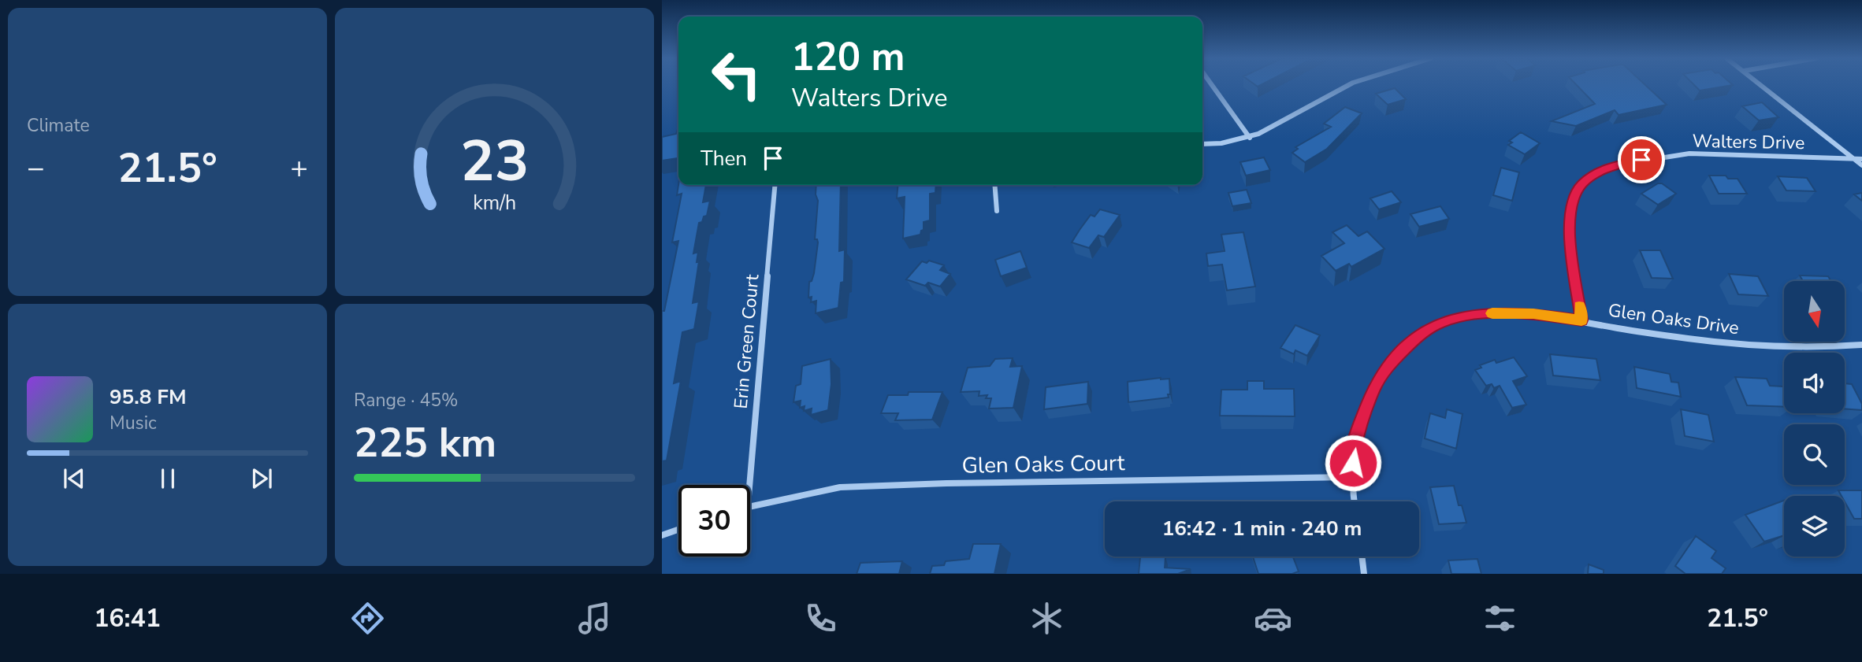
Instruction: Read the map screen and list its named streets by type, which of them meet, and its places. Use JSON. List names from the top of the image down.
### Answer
{
  "streets": {
    "street": [
      "Walters Drive",
      "Glen Oaks Drive",
      "Erin Green Court",
      "Glen Oaks Court"
    ]
  },
  "crossings": [
    ["Walters Drive", "Glen Oaks Drive"],
    ["Glen Oaks Drive", "Glen Oaks Court"]
  ],
  "north": "bottom",
  "page": {
    "tile": [
      "Climate",
      ["Range · 45%", "225 km"]
    ],
    "turn": ["120 m", "Walters Drive"],
    "then": "Then",
    "heat": ["−", "21.5°", "+"],
    "song": ["95.8 FM", "Music"],
    "limit": "30",
    "trip": "16:42 · 1 min · 240 m",
    "tabs": ["16:41", "21.5°"],
    "gauge": ["23", "km/h"]
  }
}
